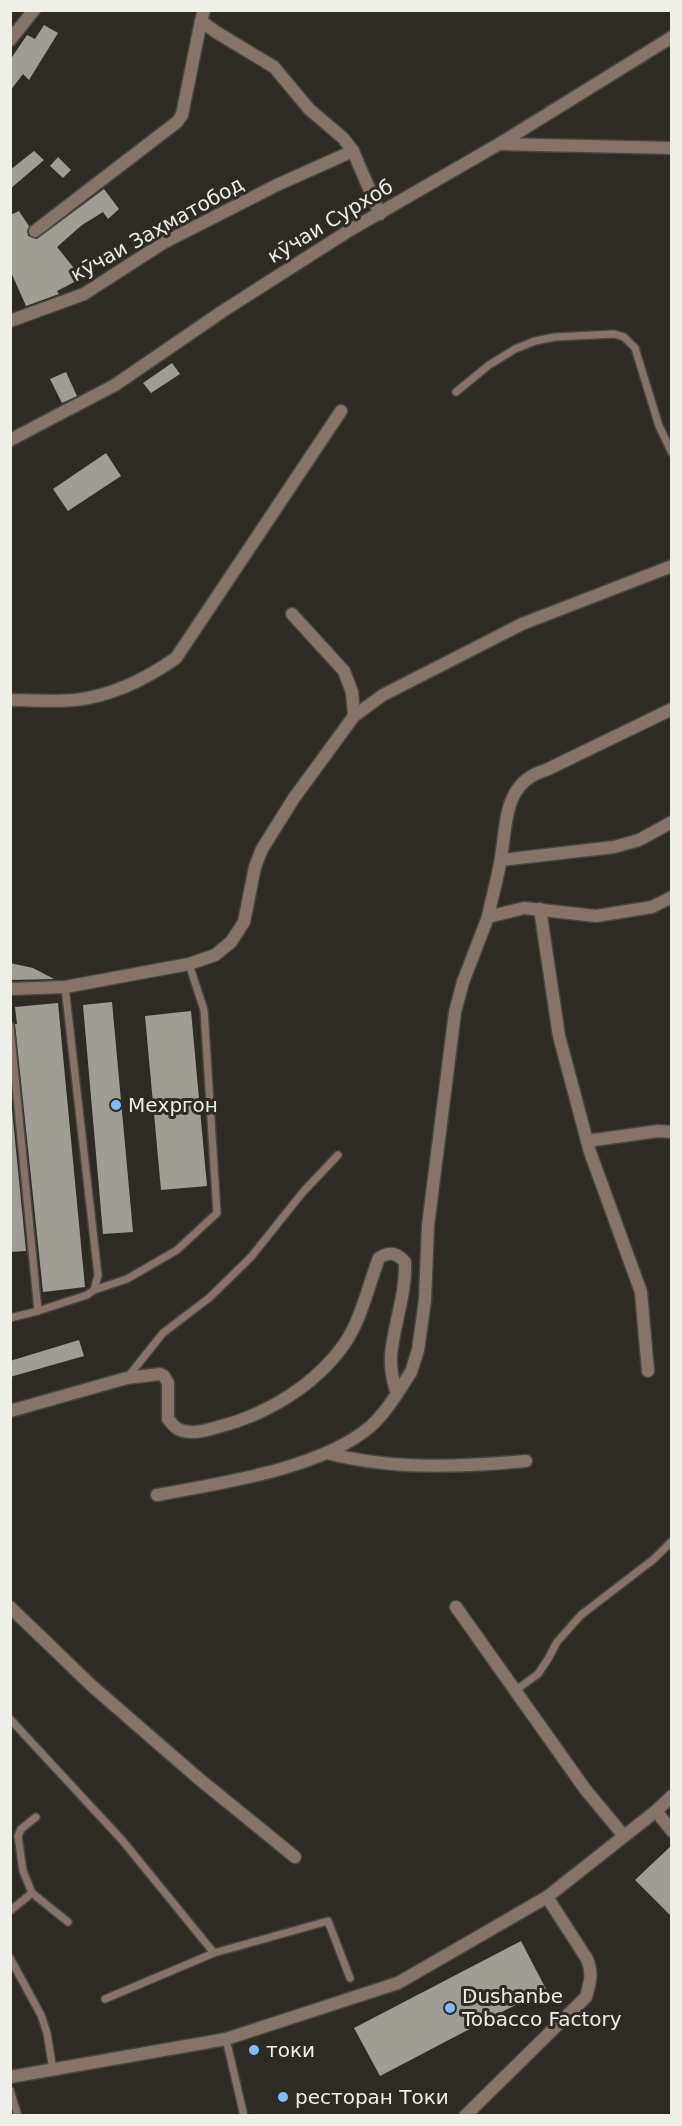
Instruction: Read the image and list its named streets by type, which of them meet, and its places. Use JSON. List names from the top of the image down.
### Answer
{
  "streets": {
    "street": ["кӯчаи Сурхоб", "кӯчаи Заҳматобод"]
  },
  "places": [
    "Мехргон",
    "Dushanbe Tobacco Factory",
    "токи",
    "ресторан Токи"
  ]
}
